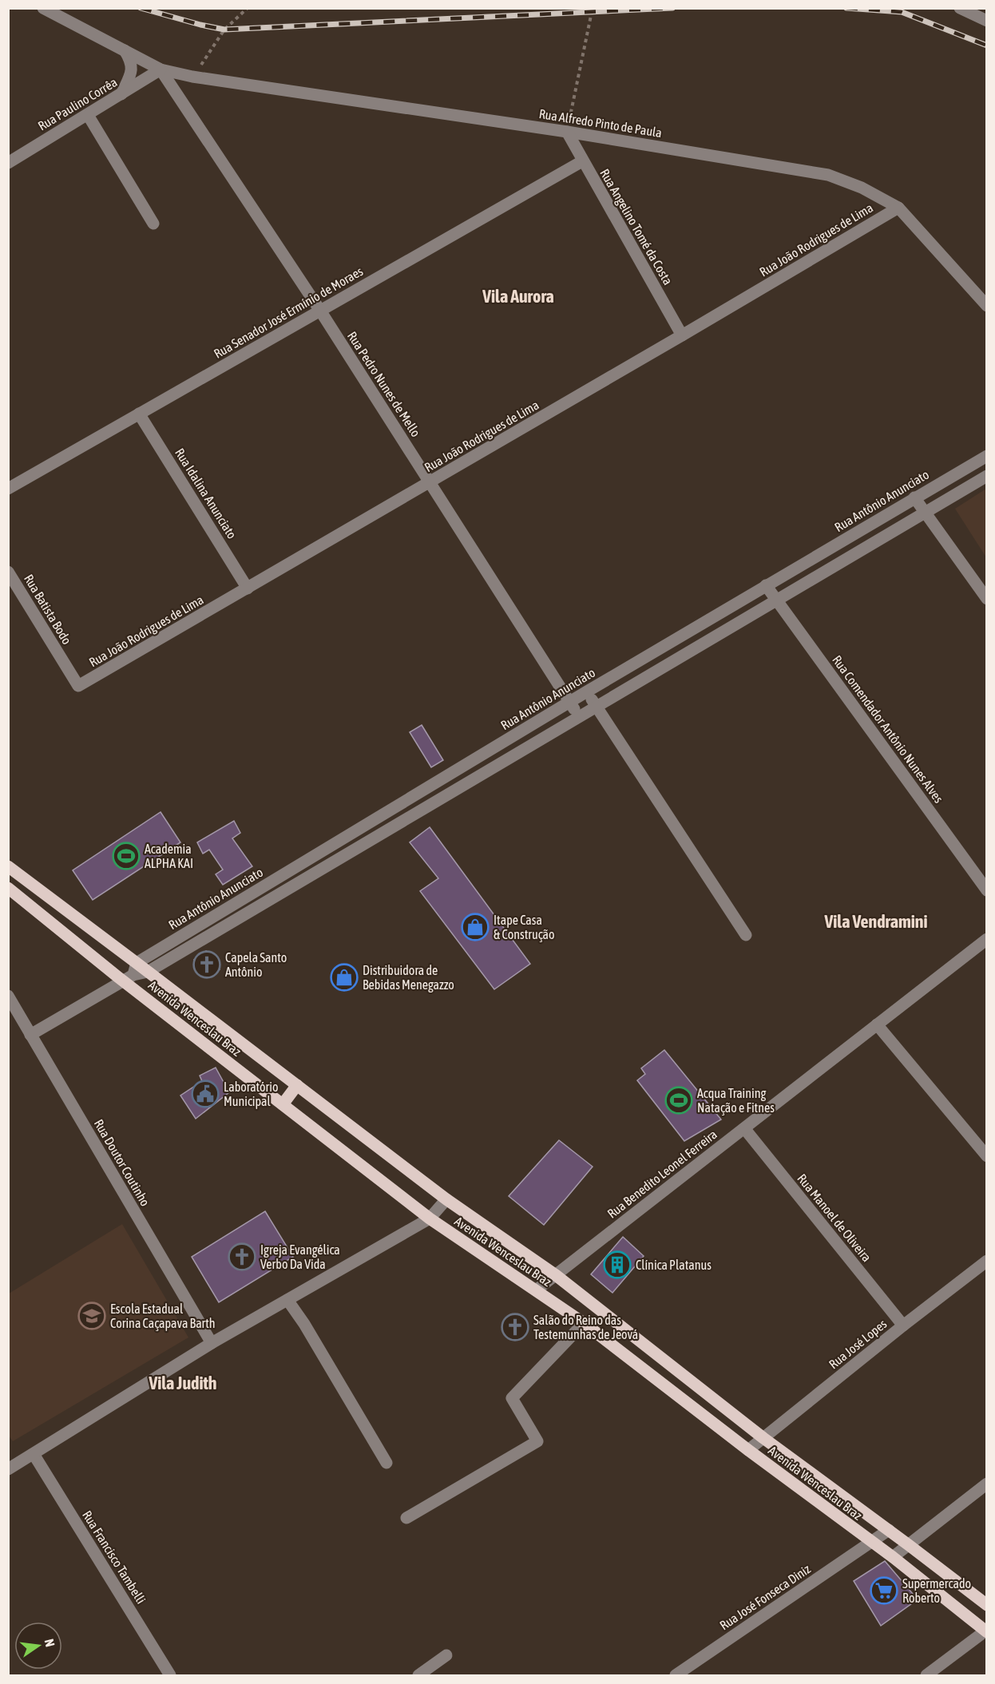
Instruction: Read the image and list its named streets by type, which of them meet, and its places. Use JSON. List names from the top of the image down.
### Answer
{
  "streets": {
    "main road": ["Avenida Wenceslau Braz"],
    "street": [
      "Rua Paulino Corrêa",
      "Rua Alfredo Pinto de Paula",
      "Rua Angelino Tomé da Costa",
      "Rua João Rodrigues de Lima",
      "Rua Senador José Ermínio de Moraes",
      "Rua Pedro Nunes de Mello",
      "Rua Idalina Anunciato",
      "Rua Antônio Anunciato",
      "Rua Batista Bodo",
      "Rua Comendador Antônio Nunes Alves",
      "Rua Doutor Coutinho",
      "Rua Benedito Leonel Ferreira",
      "Rua Manoel de Oliveira",
      "Rua José Lopes",
      "Rua Francisco Tambelli",
      "Rua José Fonseca Diniz"
    ]
  },
  "crossings": [
    ["Rua Paulino Corrêa", "Rua Alfredo Pinto de Paula"],
    ["Rua Paulino Corrêa", "Rua Pedro Nunes de Mello"],
    ["Rua Alfredo Pinto de Paula", "Rua Angelino Tomé da Costa"],
    ["Rua Alfredo Pinto de Paula", "Rua João Rodrigues de Lima"],
    ["Rua Alfredo Pinto de Paula", "Rua Pedro Nunes de Mello"],
    ["Rua Angelino Tomé da Costa", "Rua João Rodrigues de Lima"],
    ["Rua Angelino Tomé da Costa", "Rua Senador José Ermínio de Moraes"],
    ["Rua João Rodrigues de Lima", "Rua Pedro Nunes de Mello"],
    ["Rua João Rodrigues de Lima", "Rua Idalina Anunciato"],
    ["Rua João Rodrigues de Lima", "Rua Batista Bodo"],
    ["Rua Senador José Ermínio de Moraes", "Rua Pedro Nunes de Mello"],
    ["Rua Senador José Ermínio de Moraes", "Rua Idalina Anunciato"],
    ["Rua Pedro Nunes de Mello", "Rua Antônio Anunciato"],
    ["Rua Antônio Anunciato", "Rua Comendador Antônio Nunes Alves"],
    ["Rua Antônio Anunciato", "Avenida Wenceslau Braz"],
    ["Rua Antônio Anunciato", "Rua Doutor Coutinho"],
    ["Avenida Wenceslau Braz", "Rua Benedito Leonel Ferreira"],
    ["Avenida Wenceslau Braz", "Rua José Lopes"],
    ["Avenida Wenceslau Braz", "Rua José Fonseca Diniz"],
    ["Rua Benedito Leonel Ferreira", "Rua Manoel de Oliveira"],
    ["Rua Manoel de Oliveira", "Rua José Lopes"]
  ],
  "districts": ["Vila Aurora", "Vila Vendramini", "Vila Judith"],
  "places": {
    "sports": ["Academia ALPHA KAI", "Acqua Training Natação e Fitnes"],
    "shop": ["Itape Casa & Construção", "Distribuidora de Bebidas Menegazzo"],
    "church": ["Capela Santo Antônio", "Igreja Evangélica Verbo Da Vida", "Salão do Reino das Testemunhas de Jeová"],
    "public building": ["Laboratório Municipal"],
    "building": ["Clínica Platanus"],
    "school or university": ["Escola Estadual Corina Caçapava Barth"],
    "supermarket": ["Supermercado Roberto"]
  },
  "north": "right"
}
